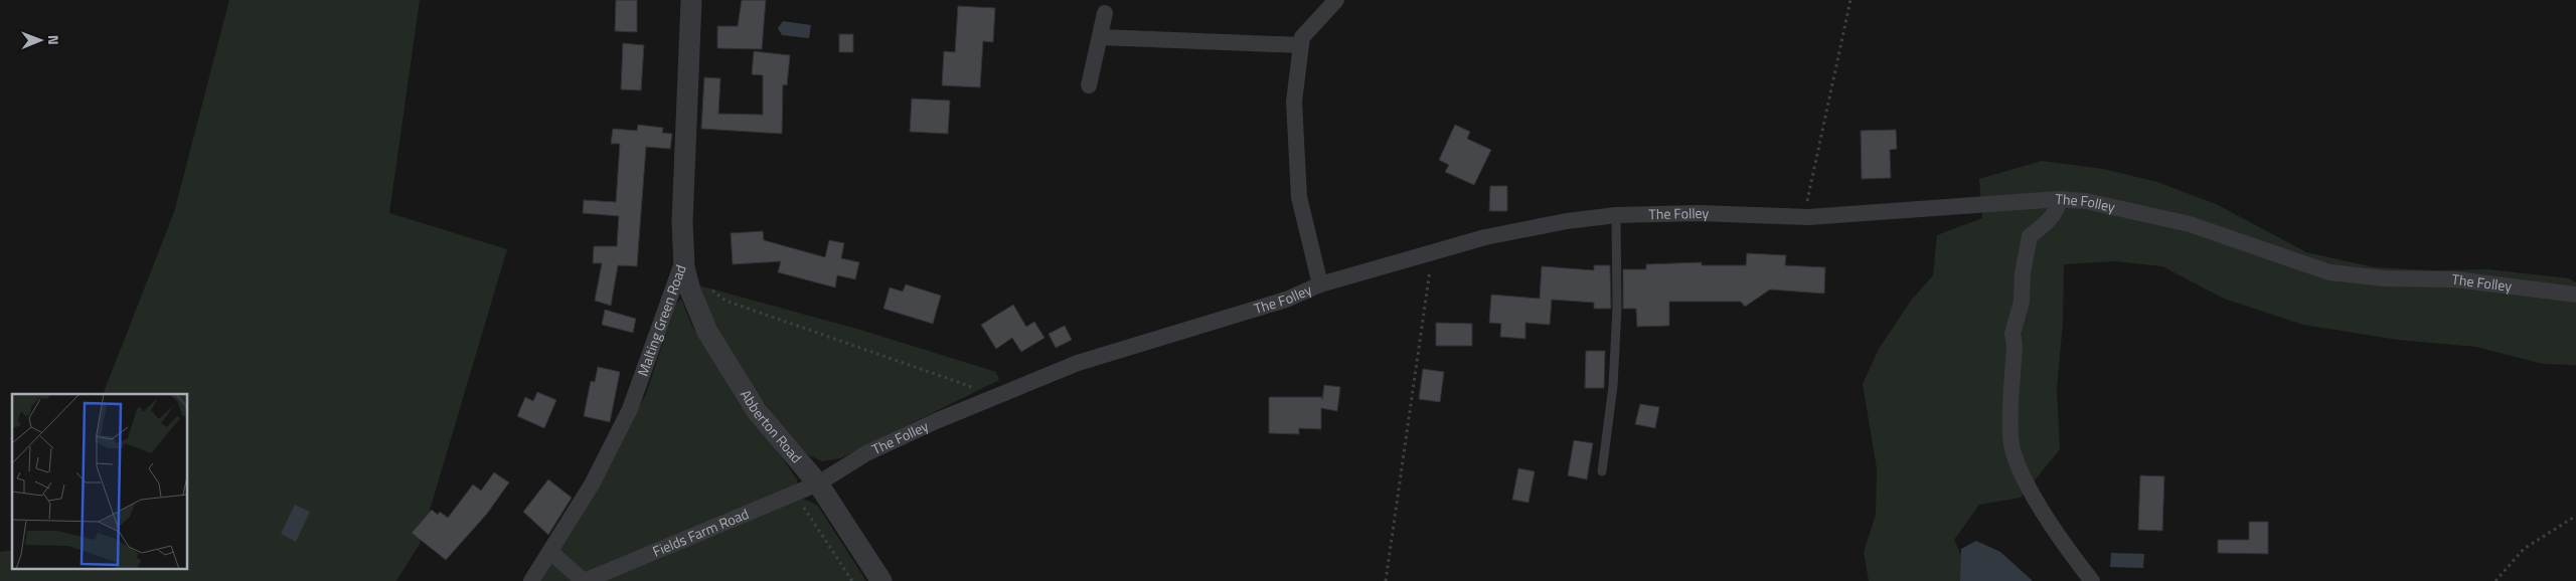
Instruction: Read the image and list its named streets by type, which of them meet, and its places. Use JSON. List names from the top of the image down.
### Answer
{
  "streets": {
    "street": [
      "The Folley",
      "Malting Green Road",
      "Abberton Road",
      "Fields Farm Road"
    ]
  },
  "crossings": [
    ["The Folley", "Abberton Road"],
    ["The Folley", "Fields Farm Road"],
    ["Malting Green Road", "Abberton Road"],
    ["Abberton Road", "Fields Farm Road"]
  ],
  "north": "right"
}
